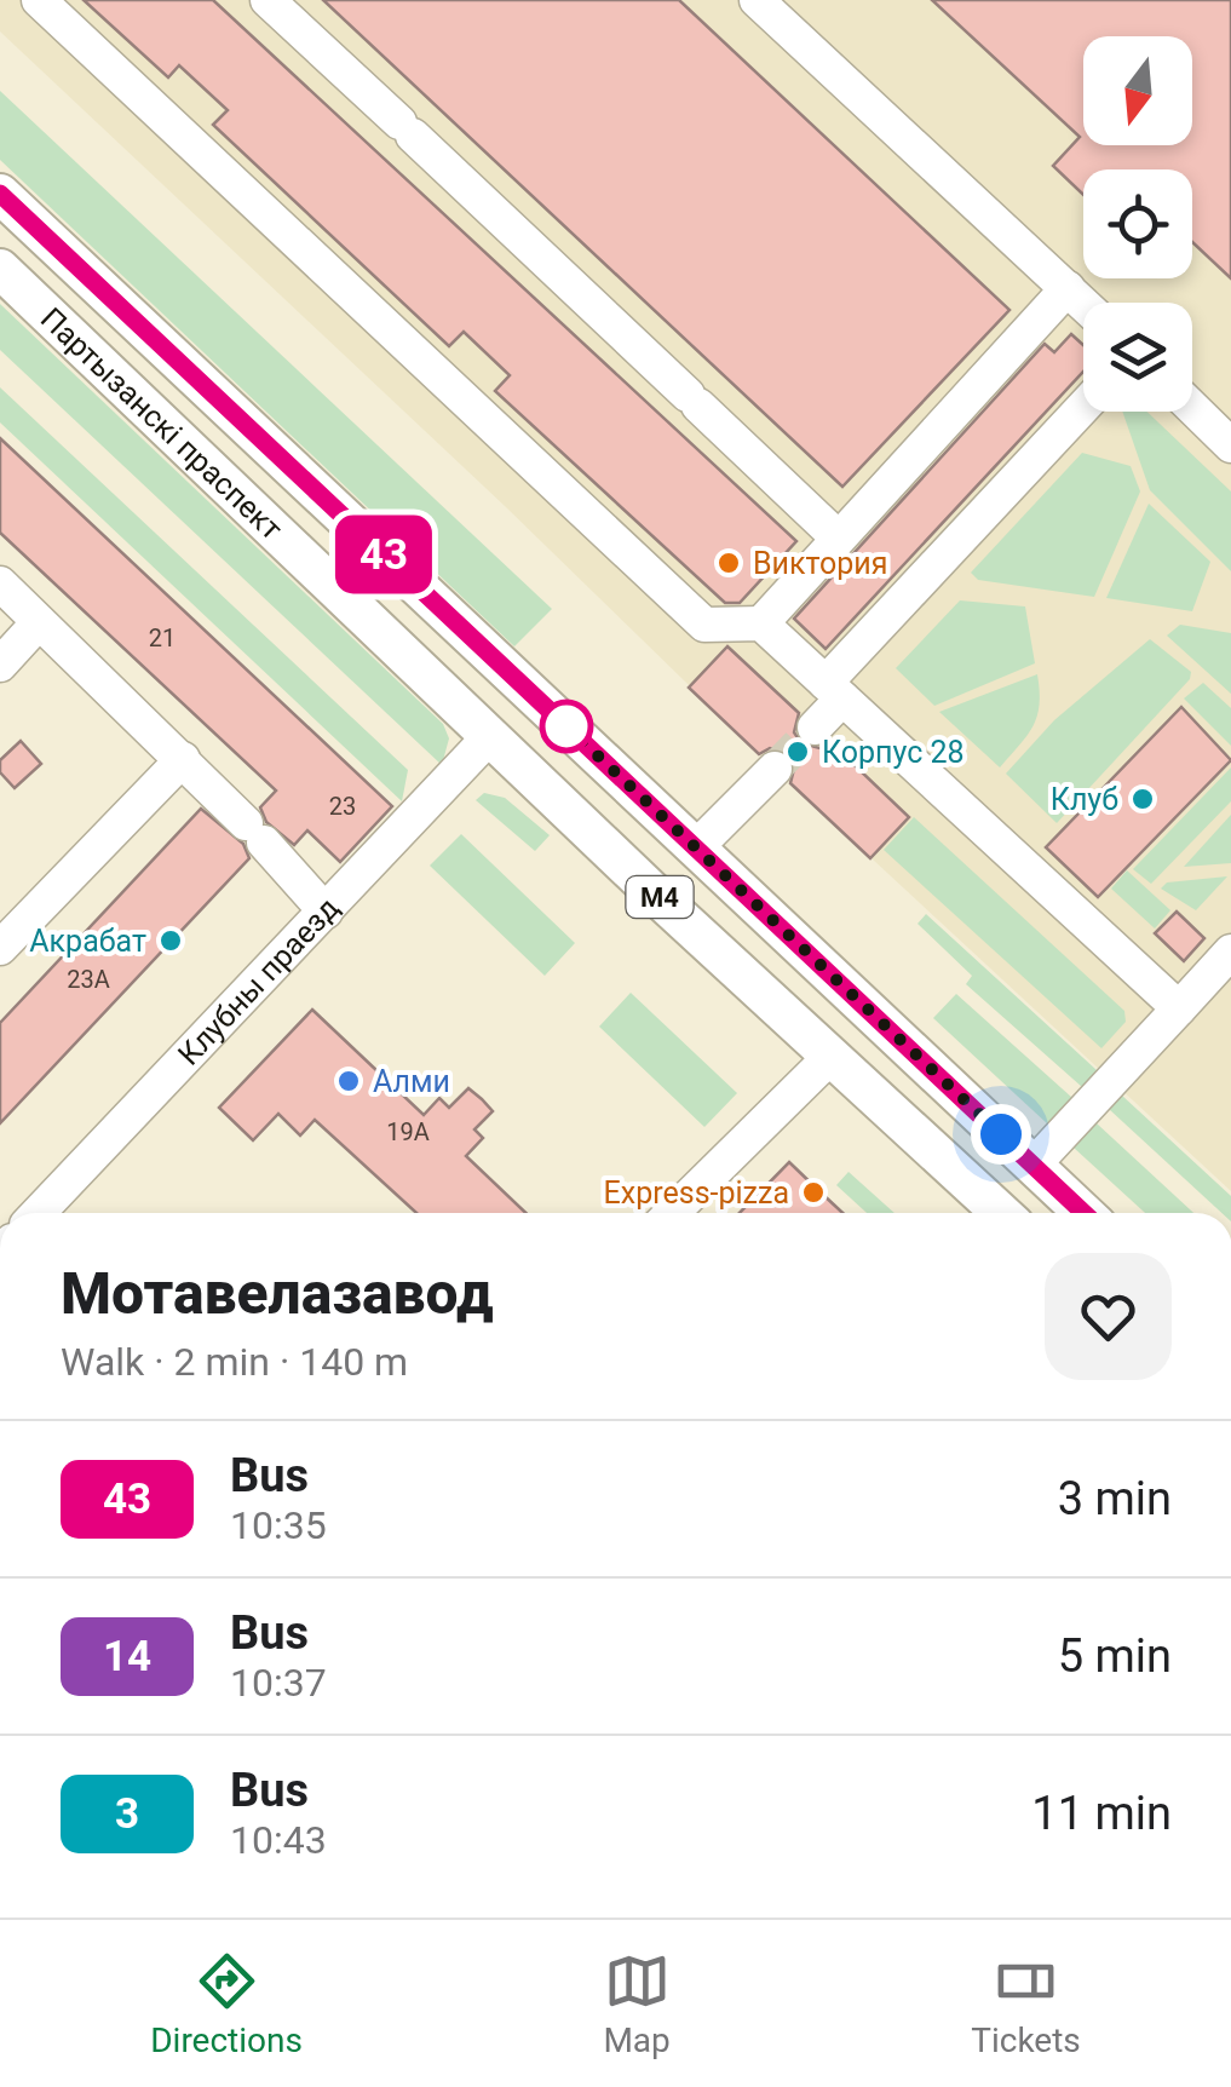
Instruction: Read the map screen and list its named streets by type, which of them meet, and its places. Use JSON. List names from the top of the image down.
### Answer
{
  "streets": {
    "main road": ["Партызанскі праспект", "М4"],
    "street": ["Клубны праезд"]
  },
  "crossings": [
    ["Партызанскі праспект", "Клубны праезд"]
  ],
  "places": [
    "Виктория",
    "Корпус 28",
    "Клуб",
    "Акрабат",
    "Алми",
    "Express-pizza"
  ],
  "lines": ["bus line 43"],
  "house_numbers": [
    "21",
    "23",
    "23А",
    "19А"
  ],
  "north": "bottom",
  "page": {
    "on_map": "43",
    "heading": ["Мотавелазавод", "Walk · 2 min · 140 m"],
    "list": [
      {
        "mark": "43",
        "name": "Bus",
        "note": "10:35",
        "value": "3 min"
      },
      {
        "mark": "14",
        "name": "Bus",
        "note": "10:37",
        "value": "5 min"
      },
      {
        "mark": "3",
        "name": "Bus",
        "note": "10:43",
        "value": "11 min"
      }
    ],
    "tabs": ["Directions", "Map", "Tickets"]
  }
}
